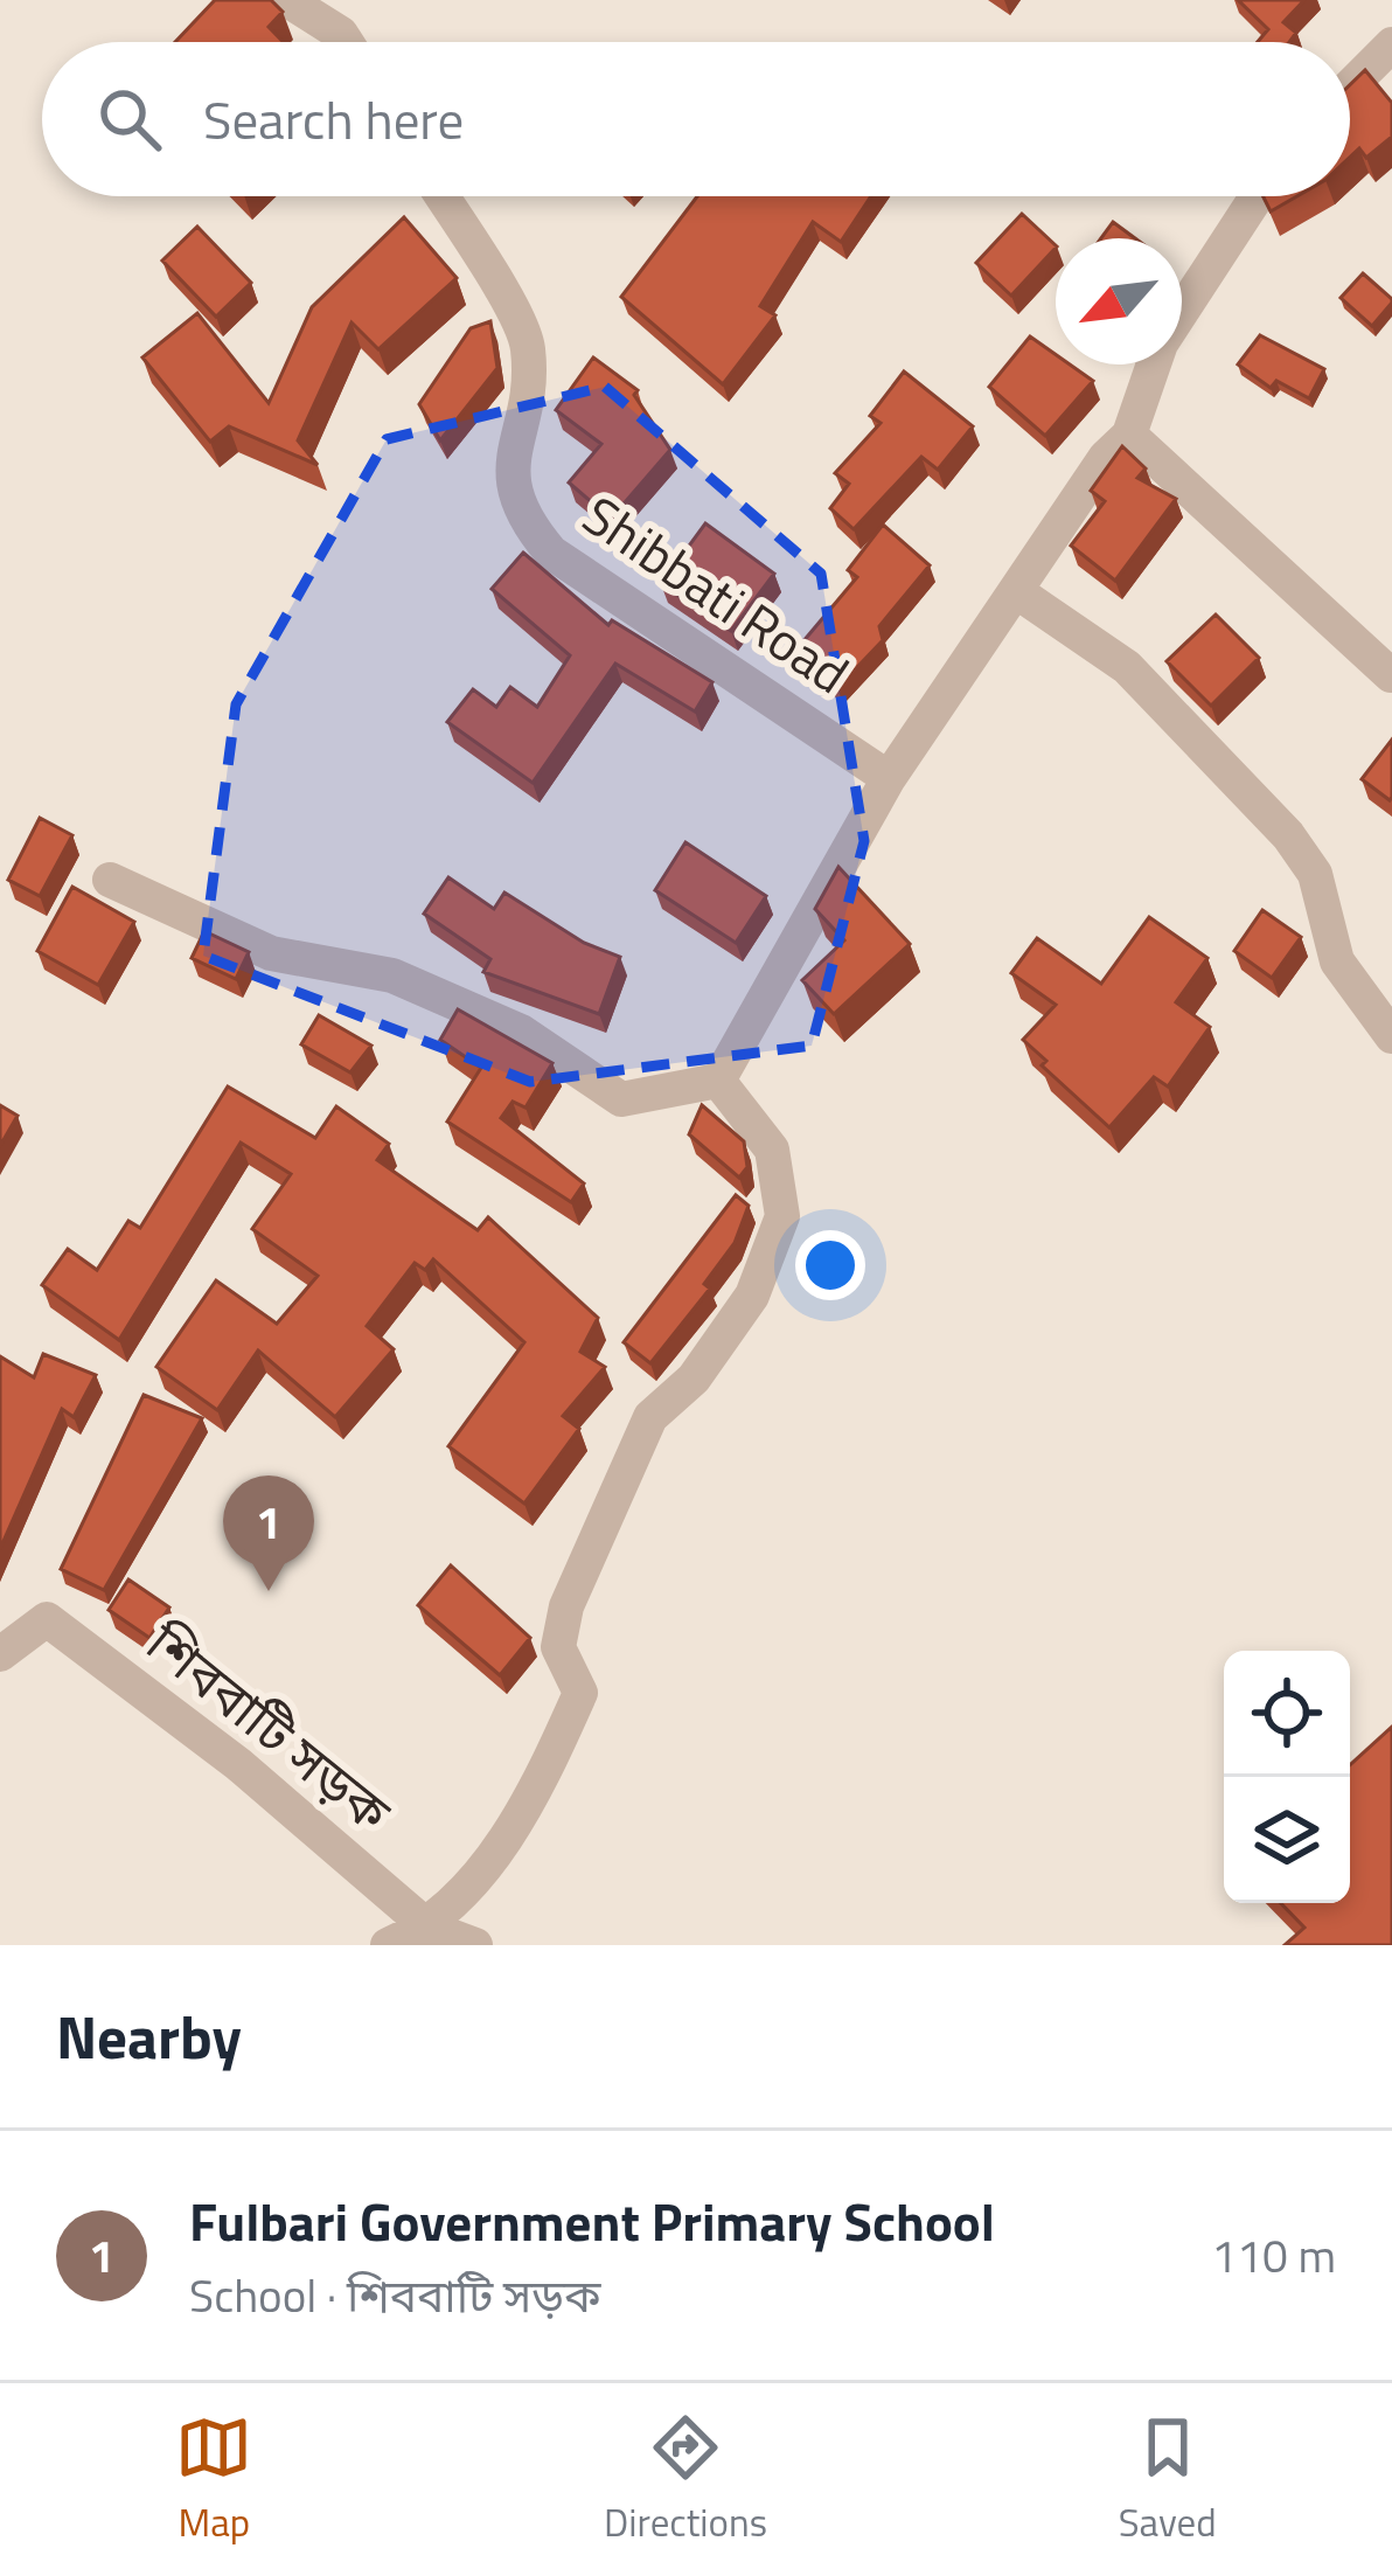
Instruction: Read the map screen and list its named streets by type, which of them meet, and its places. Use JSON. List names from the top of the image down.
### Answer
{
  "streets": {
    "street": ["Shibbati Road", "শিববাটি সড়ক"]
  },
  "north": "bottom left",
  "page": {
    "search": "Search here",
    "pins": "1",
    "heading": "Nearby",
    "list": [
      {
        "mark": "1",
        "name": "Fulbari Government Primary School",
        "note": "School · শিববাটি সড়ক",
        "value": "110 m"
      }
    ],
    "nav": ["Map", "Directions", "Saved"]
  }
}
